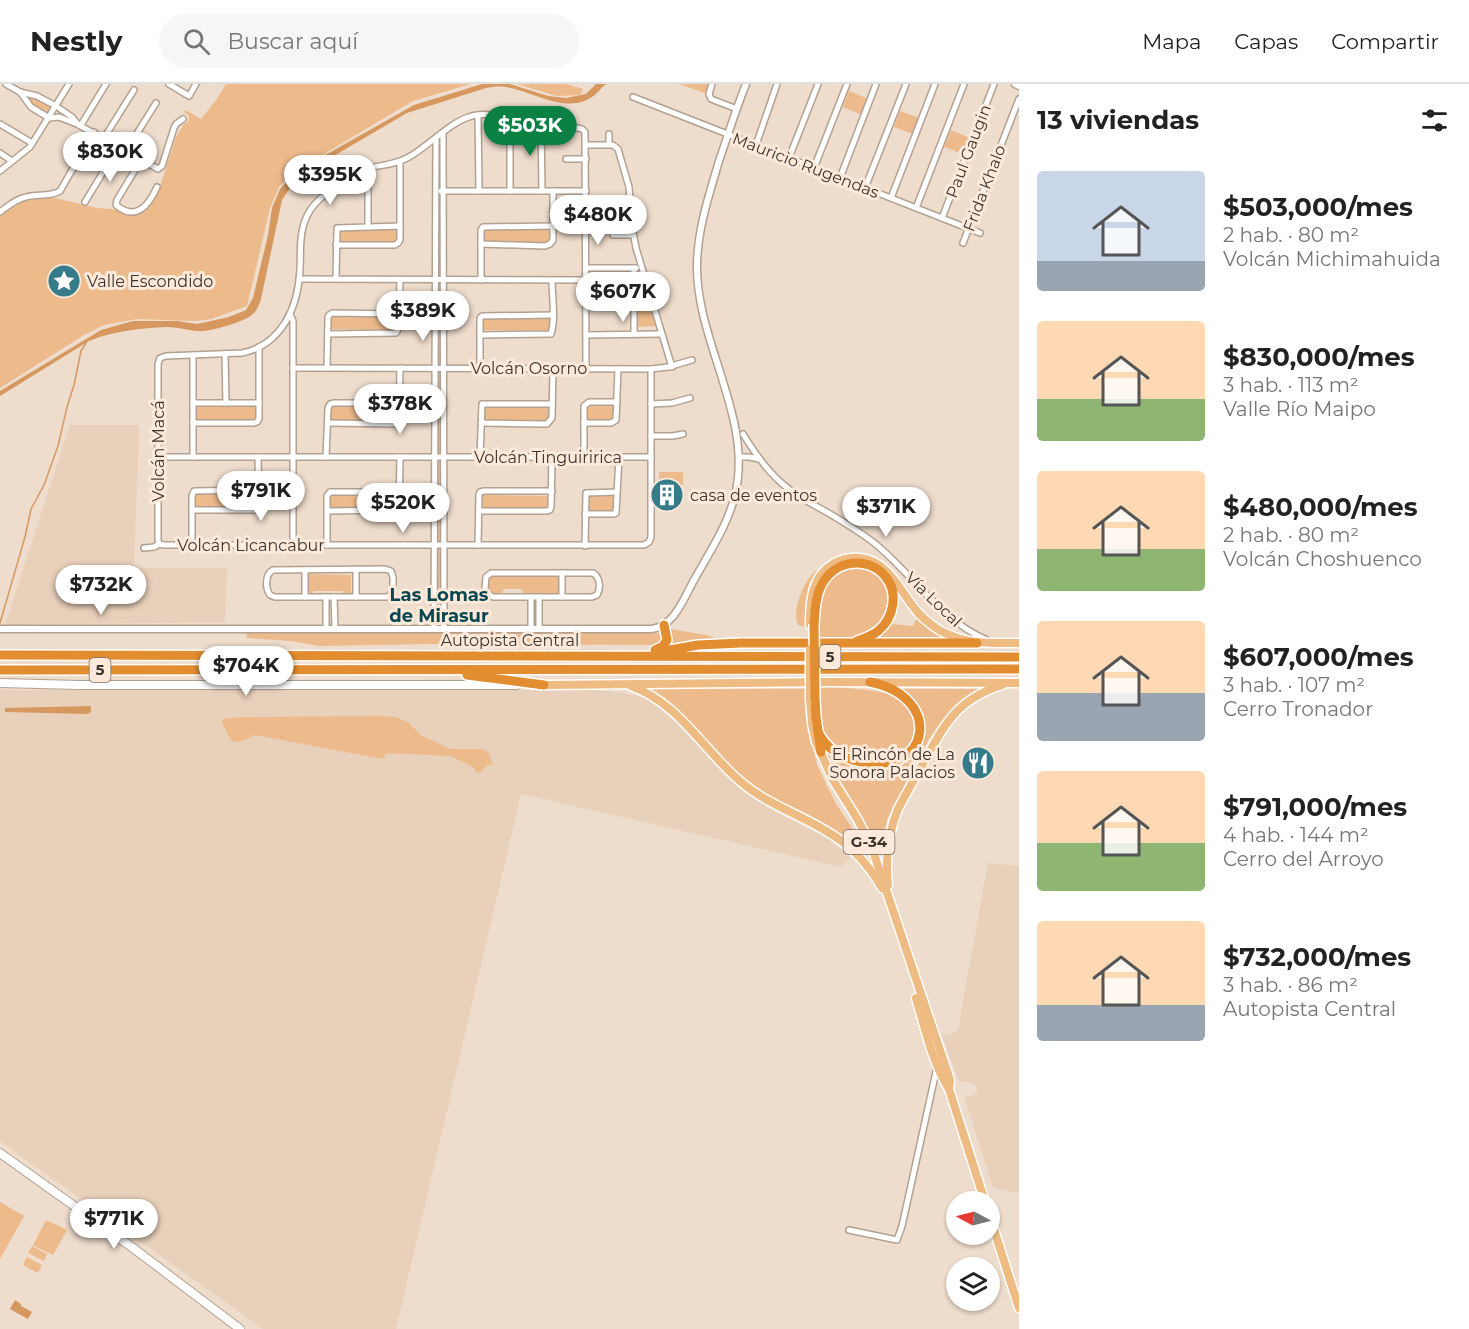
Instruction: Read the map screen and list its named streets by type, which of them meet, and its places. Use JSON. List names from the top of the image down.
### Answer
{
  "streets": {
    "highway": ["Autopista Central", "5"],
    "main road": ["G-34"],
    "street": [
      "Paul Gaugin",
      "Mauricio Rugendas",
      "Frida Khalo",
      "Volcán Osorno",
      "Volcán Macá",
      "Volcán Tinguiririca",
      "Volcán Licancabur",
      "Vía Local"
    ]
  },
  "crossings": [
    ["Paul Gaugin", "Mauricio Rugendas"],
    ["Mauricio Rugendas", "Frida Khalo"],
    ["Volcán Macá", "Volcán Tinguiririca"],
    ["Volcán Macá", "Volcán Licancabur"],
    ["Volcán Tinguiririca", "Volcán Licancabur"]
  ],
  "districts": ["Las Lomas de Mirasur"],
  "places": {
    "place": ["Valle Escondido"],
    "building": ["casa de eventos"],
    "restaurant": ["El Rincón de La Sonora Palacios"]
  },
  "north": "left",
  "page": {
    "header": "Nestly",
    "search": "Buscar aquí",
    "nav": ["Mapa", "Capas", "Compartir"],
    "heading": "13 viviendas",
    "price": [
      "$503K",
      "$830K",
      "$395K",
      "$480K",
      "$607K",
      "$389K",
      "$378K",
      "$791K",
      "$520K",
      "$371K",
      "$732K",
      "$704K",
      "$771K"
    ],
    "list": [
      {
        "name": "$503,000/mes",
        "note": "2 hab. · 80 m² · Volcán Michimahuida"
      },
      {
        "name": "$830,000/mes",
        "note": "3 hab. · 113 m² · Valle Río Maipo"
      },
      {
        "name": "$480,000/mes",
        "note": "2 hab. · 80 m² · Volcán Choshuenco"
      },
      {
        "name": "$607,000/mes",
        "note": "3 hab. · 107 m² · Cerro Tronador"
      },
      {
        "name": "$791,000/mes",
        "note": "4 hab. · 144 m² · Cerro del Arroyo"
      },
      {
        "name": "$732,000/mes",
        "note": "3 hab. · 86 m² · Autopista Central"
      }
    ]
  }
}
